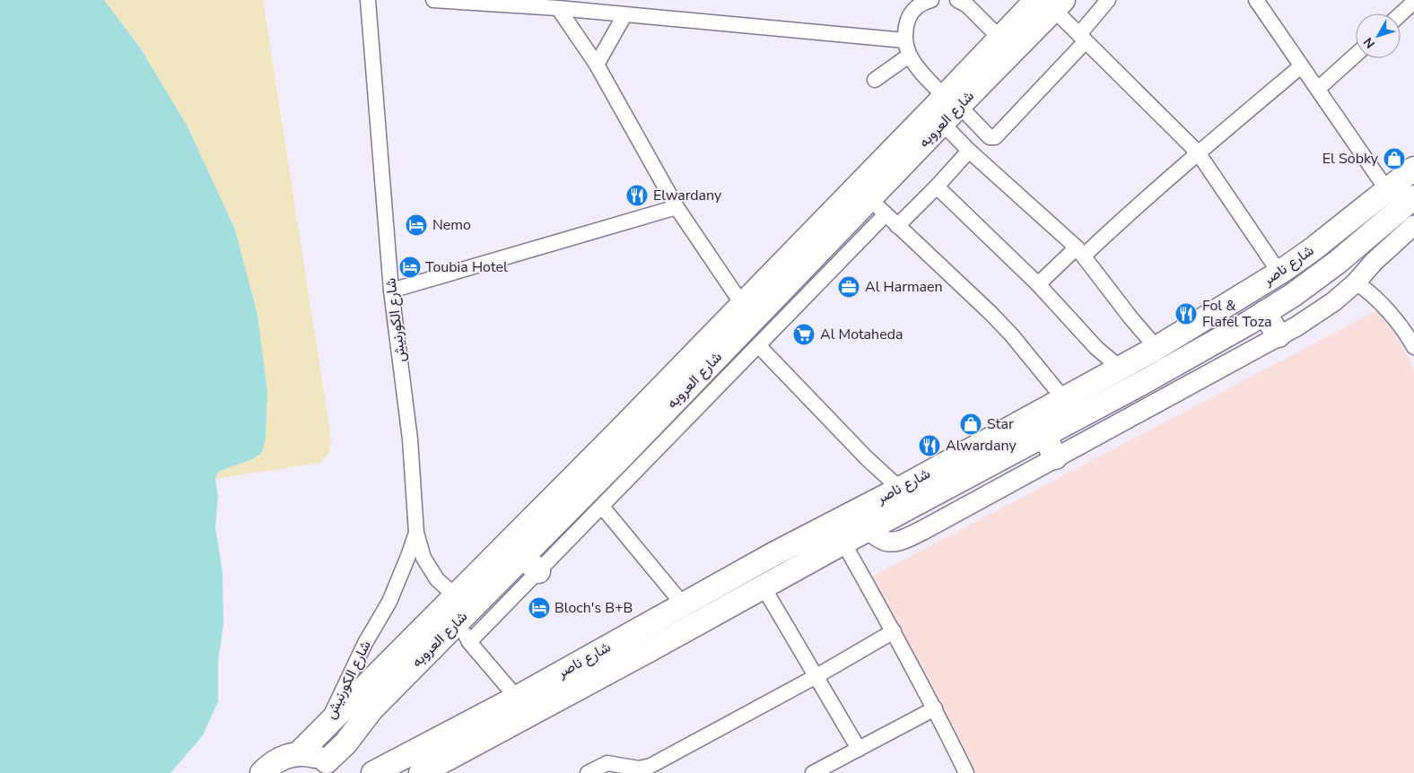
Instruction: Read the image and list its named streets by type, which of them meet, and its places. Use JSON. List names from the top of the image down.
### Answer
{
  "streets": {
    "main road": ["شارع العروبه", "شارع ناصر"],
    "street": ["شارع الكورنيش"]
  },
  "crossings": [
    ["شارع العروبه", "شارع الكورنيش"]
  ],
  "places": {
    "shop": ["El Sobky", "Star"],
    "restaurant": ["Elwardany", "Fol & Flafel Toza", "Alwardany"],
    "hotel": ["Nemo", "Toubia Hotel", "Bloch's B+B"],
    "office": ["Al Harmaen"],
    "supermarket": ["Al Motaheda"]
  },
  "north": "bottom left"
}
